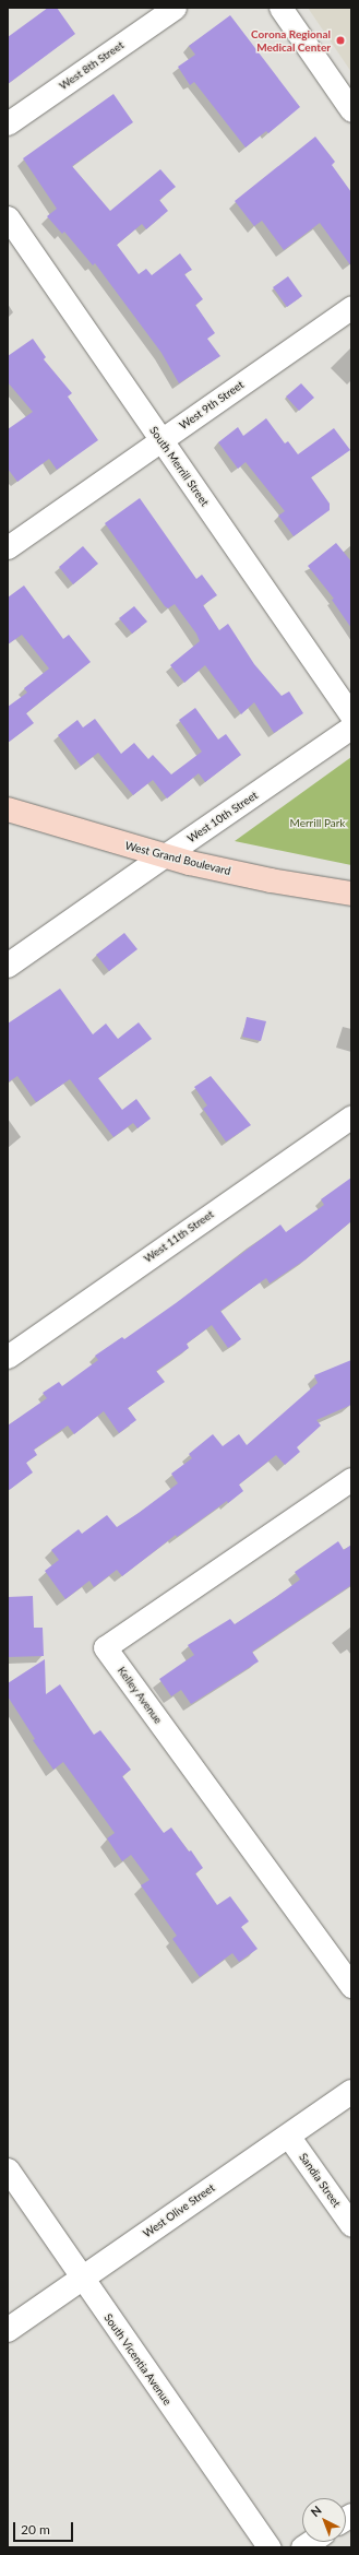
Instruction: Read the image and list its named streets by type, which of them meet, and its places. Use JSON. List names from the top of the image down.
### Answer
{
  "streets": {
    "main road": ["West Grand Boulevard"],
    "street": [
      "West 8th Street",
      "West 9th Street",
      "South Merrill Street",
      "West 10th Street",
      "West 11th Street",
      "Kelley Avenue",
      "Sandia Street",
      "West Olive Street",
      "South Vicentia Avenue"
    ]
  },
  "crossings": [
    ["West 9th Street", "South Merrill Street"],
    ["West 10th Street", "West Grand Boulevard"],
    ["Sandia Street", "West Olive Street"],
    ["West Olive Street", "South Vicentia Avenue"]
  ],
  "parks": ["Merrill Park"],
  "places": ["Corona Regional Medical Center"],
  "scale_bar": "20 m",
  "north": "top left"
}
